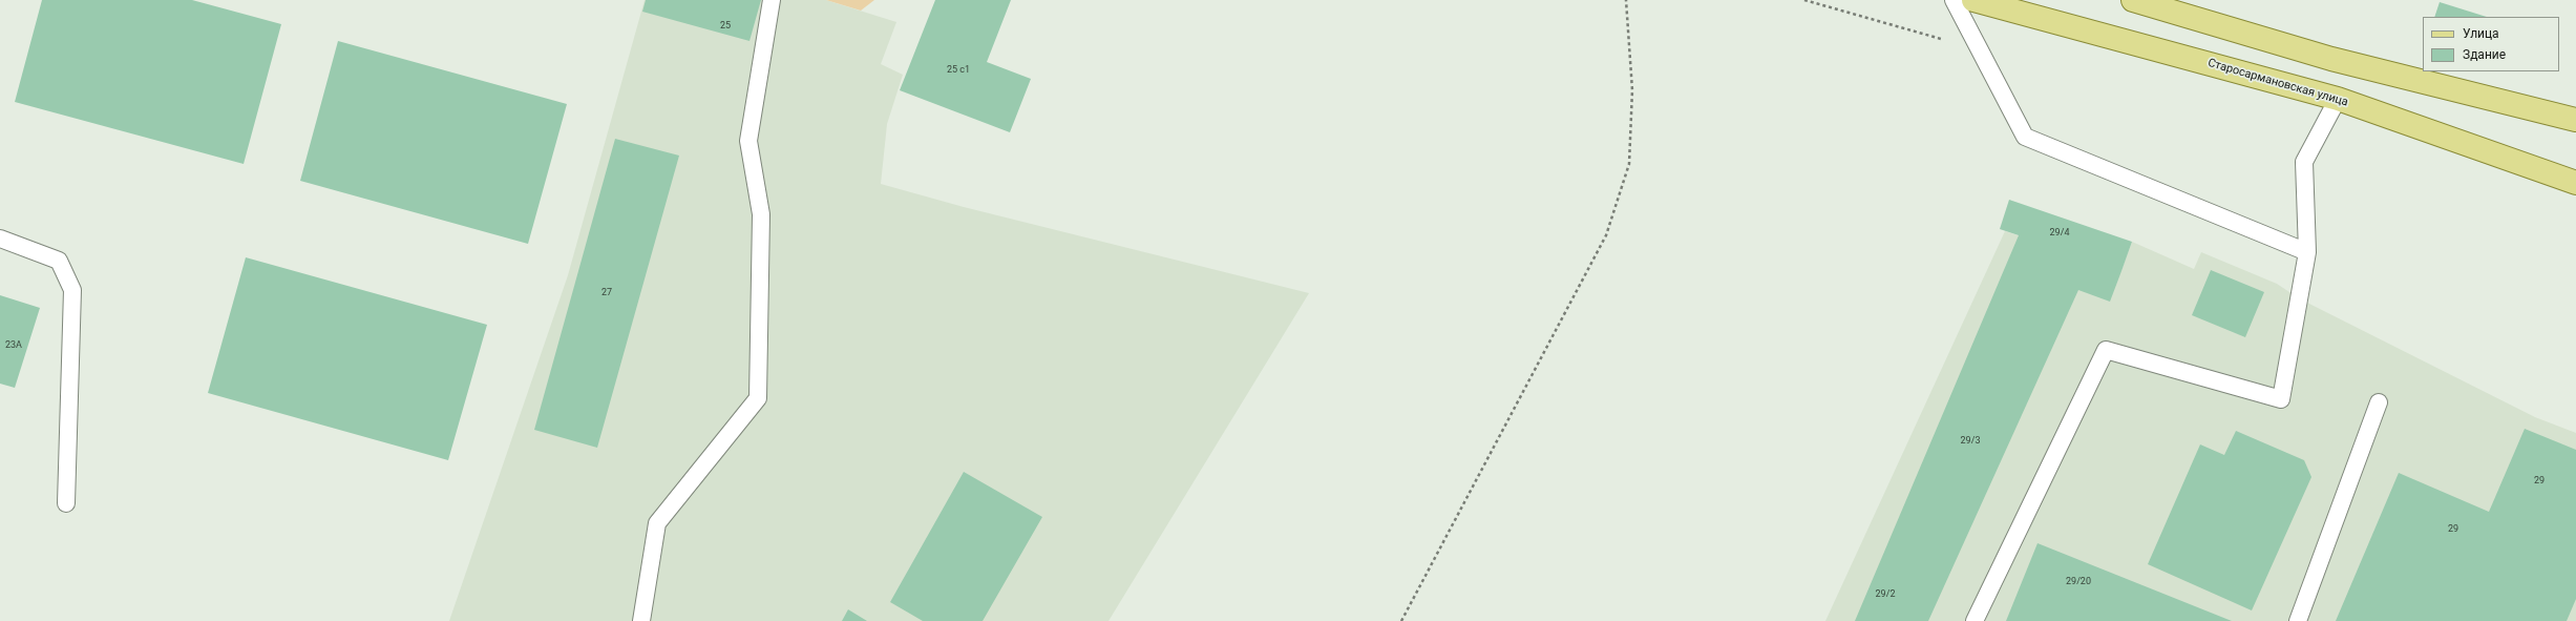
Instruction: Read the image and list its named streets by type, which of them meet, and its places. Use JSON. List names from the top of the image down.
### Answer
{
  "streets": {
    "main road": ["Старосармановская улица"]
  },
  "house_numbers": [
    "25",
    "25 с1",
    "29/4",
    "27",
    "23А",
    "29/3",
    "29",
    "29",
    "29/20",
    "29/2"
  ],
  "legend": ["Улица", "Здание"]
}
